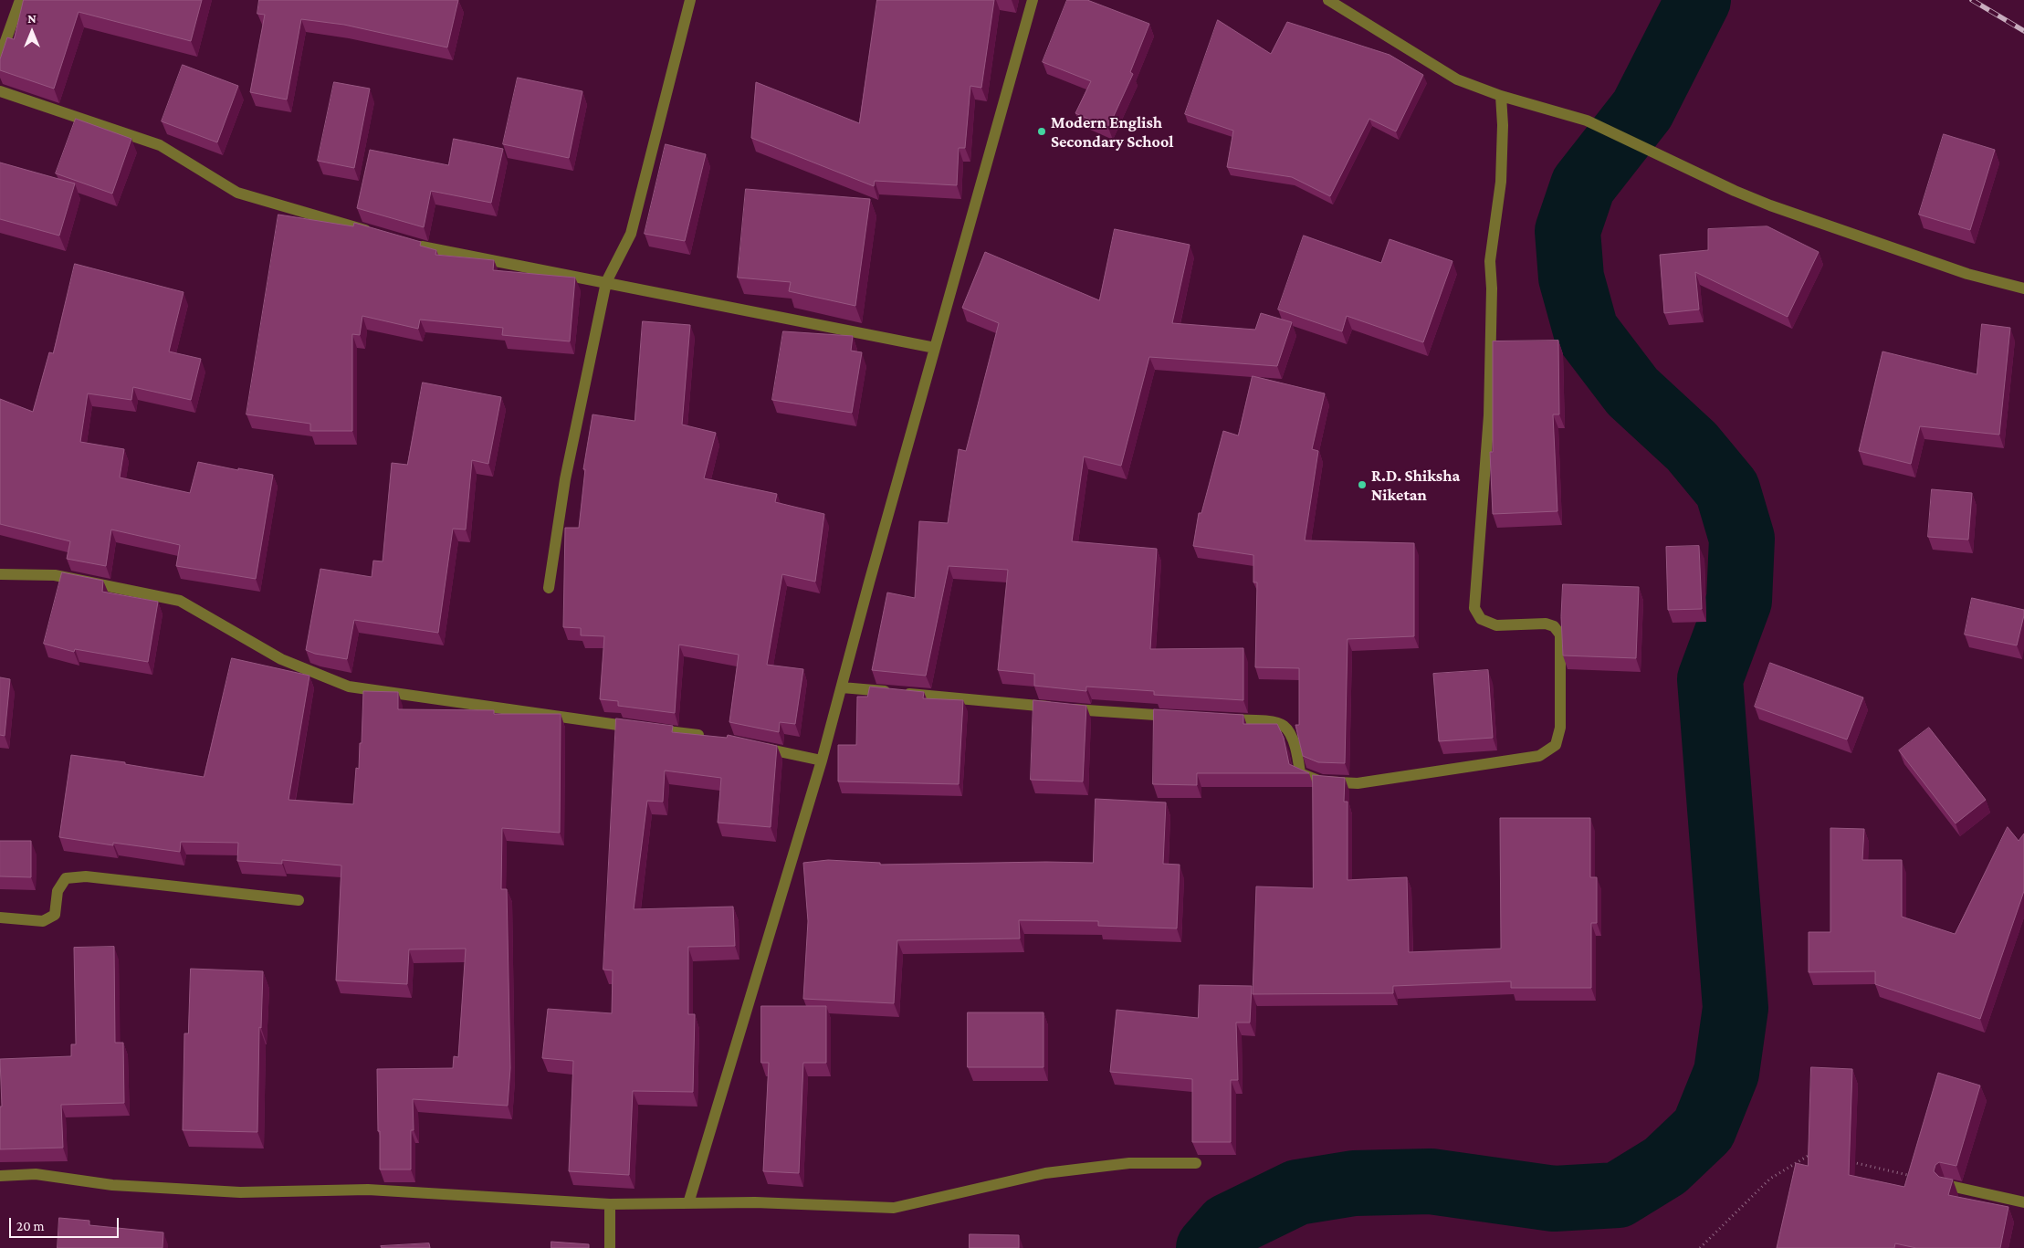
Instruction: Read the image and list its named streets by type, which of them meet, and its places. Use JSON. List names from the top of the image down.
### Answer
{
  "places": ["Modern English Secondary School", "R.D. Shiksha Niketan"],
  "scale_bar": "20 m",
  "north": "top"
}
